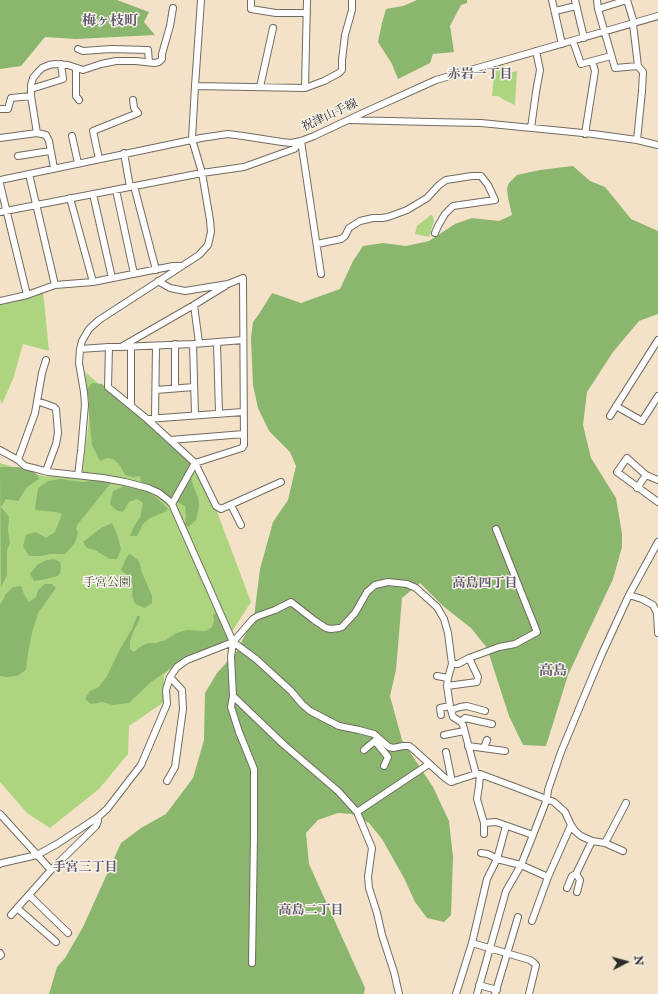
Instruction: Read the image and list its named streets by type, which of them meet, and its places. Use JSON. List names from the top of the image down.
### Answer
{
  "streets": {
    "street": ["祝津山手線"]
  },
  "districts": [
    "梅ヶ枝町",
    "赤岩一丁目",
    "高島四丁目",
    "高島",
    "手宮三丁目",
    "高島二丁目"
  ],
  "parks": ["手宮公園"],
  "north": "right"
}
